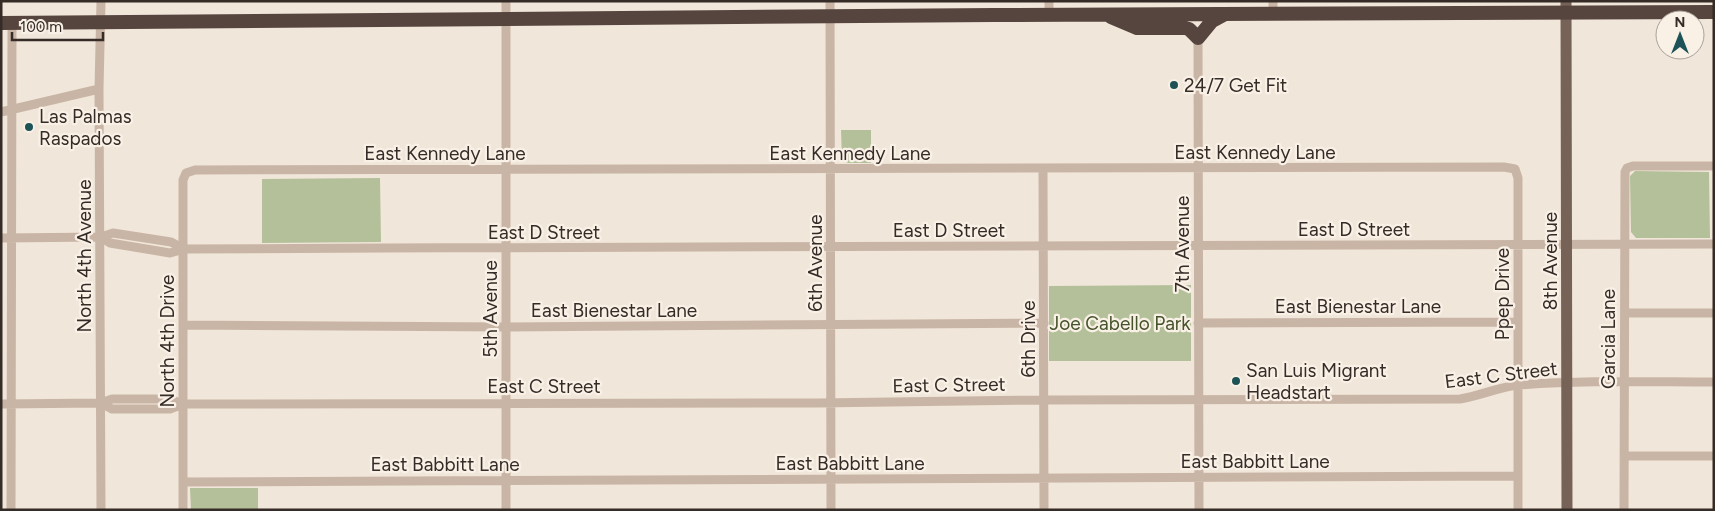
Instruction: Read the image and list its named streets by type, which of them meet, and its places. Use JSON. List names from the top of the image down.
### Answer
{
  "streets": {
    "main road": ["8th Avenue"],
    "street": [
      "East Kennedy Lane",
      "East D Street",
      "7th Avenue",
      "North 4th Avenue",
      "6th Avenue",
      "Ppep Drive",
      "East Bienestar Lane",
      "5th Avenue",
      "6th Drive",
      "Garcia Lane",
      "North 4th Drive",
      "East C Street",
      "East Babbitt Lane"
    ]
  },
  "crossings": [
    ["East Kennedy Lane", "7th Avenue"],
    ["East Kennedy Lane", "6th Avenue"],
    ["East Kennedy Lane", "Ppep Drive"],
    ["East Kennedy Lane", "5th Avenue"],
    ["East Kennedy Lane", "6th Drive"],
    ["East Kennedy Lane", "North 4th Drive"],
    ["East D Street", "7th Avenue"],
    ["East D Street", "North 4th Avenue"],
    ["East D Street", "8th Avenue"],
    ["East D Street", "6th Avenue"],
    ["East D Street", "Ppep Drive"],
    ["East D Street", "5th Avenue"],
    ["East D Street", "6th Drive"],
    ["East D Street", "Garcia Lane"],
    ["East D Street", "North 4th Drive"],
    ["7th Avenue", "East Bienestar Lane"],
    ["7th Avenue", "East C Street"],
    ["7th Avenue", "East Babbitt Lane"],
    ["North 4th Avenue", "East C Street"],
    ["8th Avenue", "East C Street"],
    ["6th Avenue", "East Bienestar Lane"],
    ["6th Avenue", "East C Street"],
    ["6th Avenue", "East Babbitt Lane"],
    ["Ppep Drive", "East Bienestar Lane"],
    ["Ppep Drive", "East C Street"],
    ["Ppep Drive", "East Babbitt Lane"],
    ["East Bienestar Lane", "5th Avenue"],
    ["East Bienestar Lane", "6th Drive"],
    ["East Bienestar Lane", "North 4th Drive"],
    ["5th Avenue", "East C Street"],
    ["5th Avenue", "East Babbitt Lane"],
    ["6th Drive", "East C Street"],
    ["6th Drive", "East Babbitt Lane"],
    ["Garcia Lane", "East C Street"],
    ["North 4th Drive", "East C Street"],
    ["North 4th Drive", "East Babbitt Lane"]
  ],
  "parks": ["Joe Cabello Park"],
  "places": ["24/7 Get Fit", "Las Palmas Raspados", "San Luis Migrant Headstart"],
  "scale_bar": "100 m",
  "north": "top"
}
